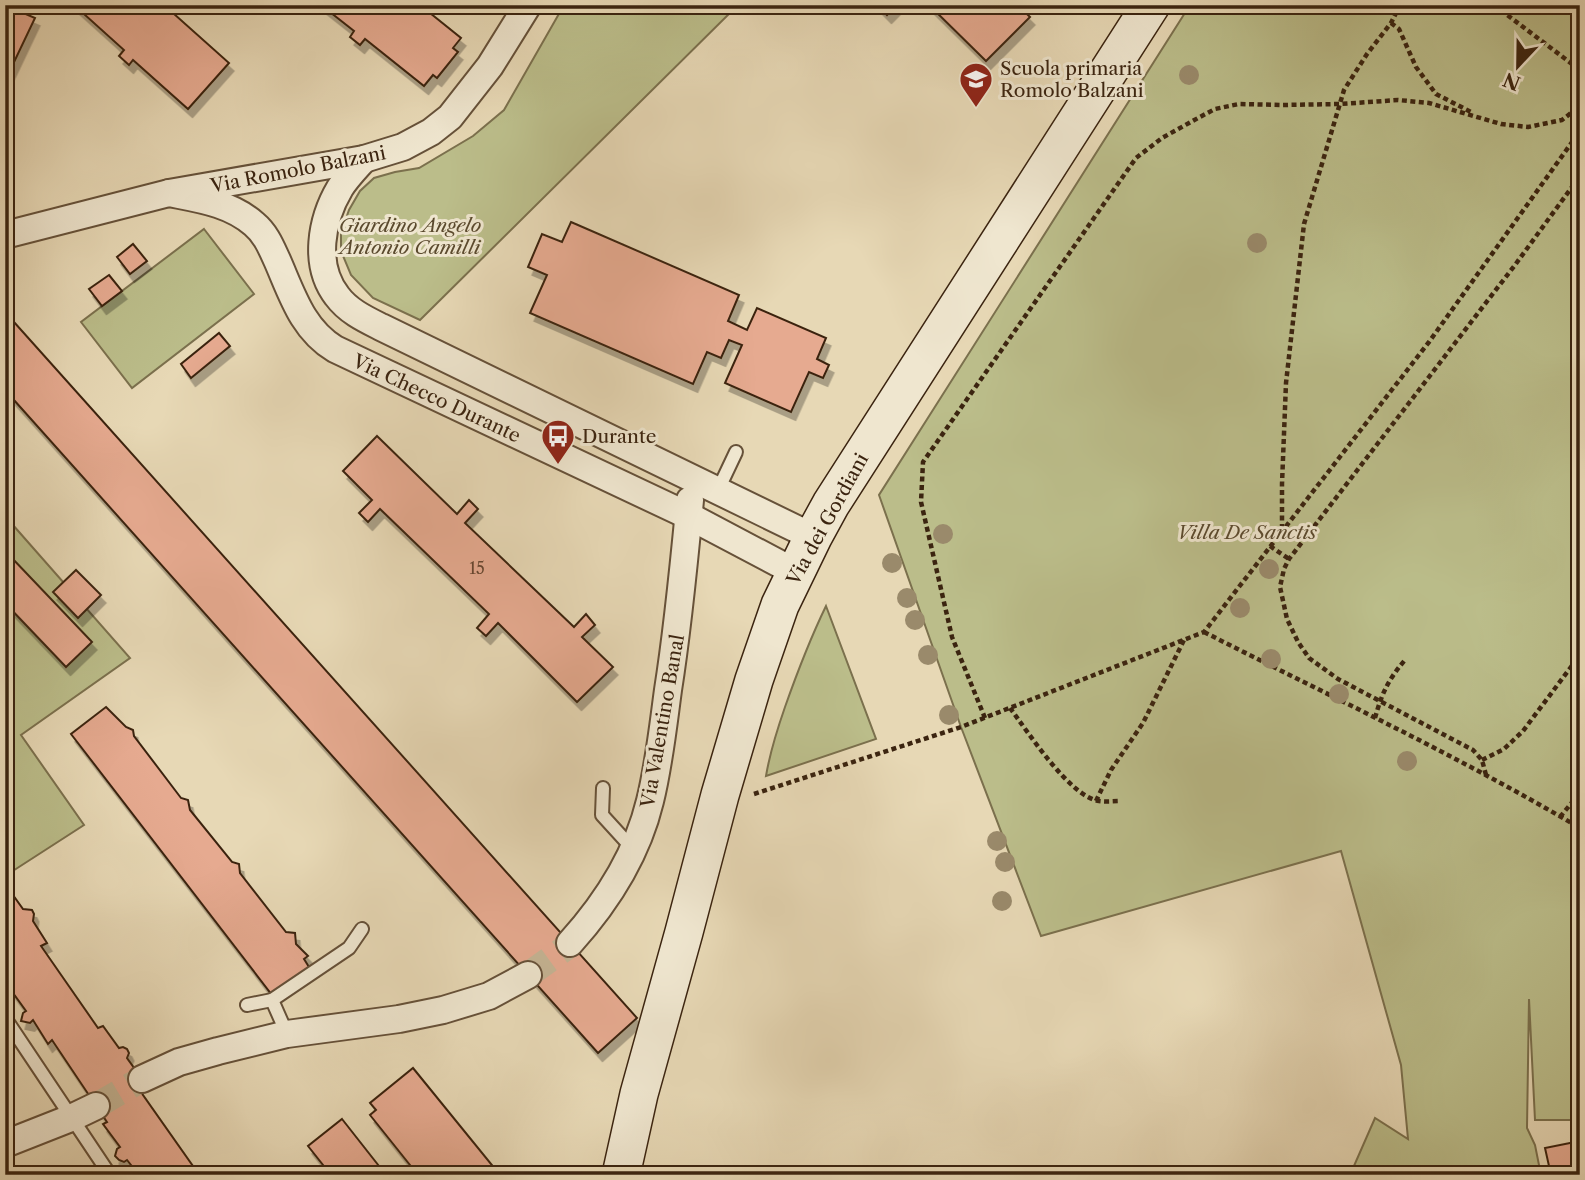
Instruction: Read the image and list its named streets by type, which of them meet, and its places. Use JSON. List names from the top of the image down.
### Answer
{
  "streets": {
    "street": [
      "Via Romolo Balzani",
      "Via Checco Durante",
      "Via dei Gordiani",
      "Via Valentino Banal"
    ]
  },
  "crossings": [
    ["Via Romolo Balzani", "Via Checco Durante"],
    ["Via Checco Durante", "Via dei Gordiani"],
    ["Via Checco Durante", "Via Valentino Banal"]
  ],
  "parks": ["Giardino Angelo Antonio Camilli", "Villa De Sanctis"],
  "places": {
    "school or university": ["Scuola primaria Romolo Balzani"],
    "bus stop": ["Durante"]
  },
  "house_numbers": ["15"],
  "north": "bottom"
}
